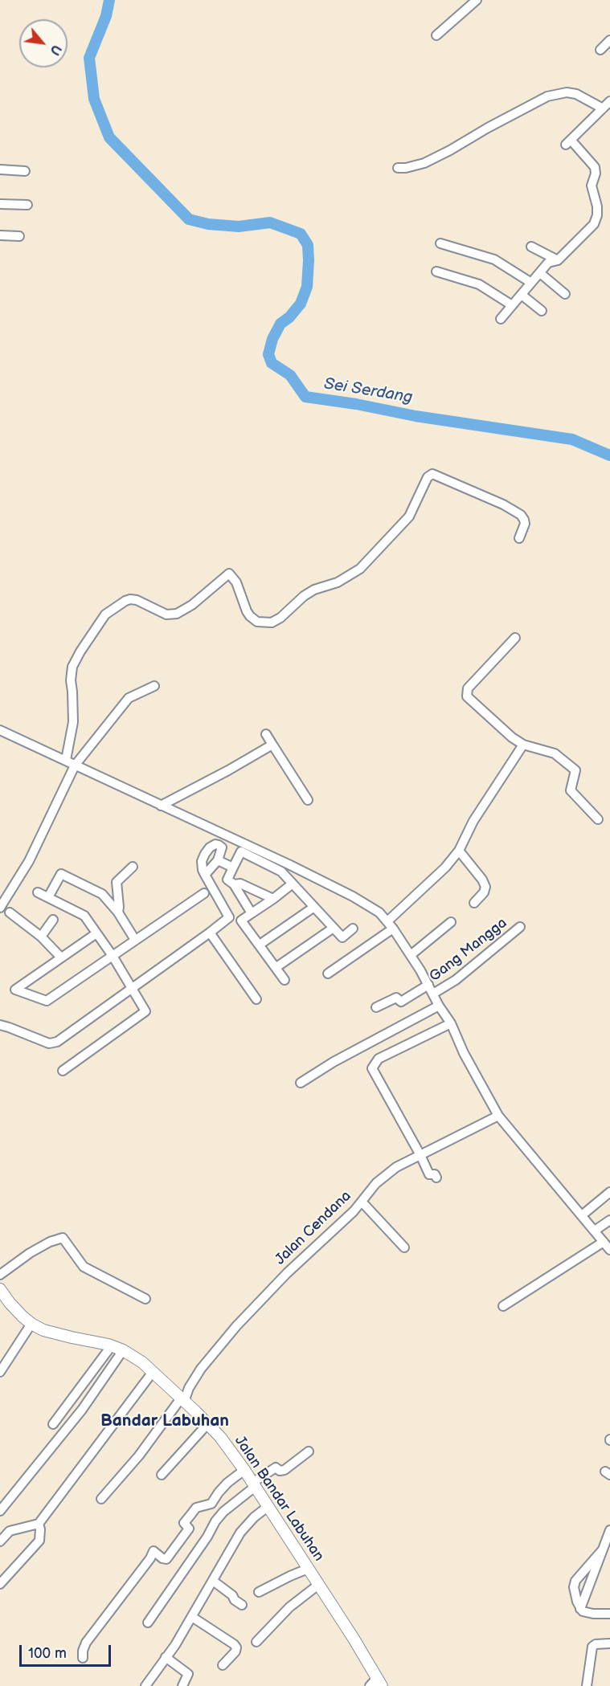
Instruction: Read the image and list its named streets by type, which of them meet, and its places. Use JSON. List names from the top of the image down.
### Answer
{
  "streets": {
    "main road": ["Jalan Bandar Labuhan"],
    "street": ["Gang Mangga", "Jalan Cendana"]
  },
  "crossings": [
    ["Jalan Cendana", "Jalan Bandar Labuhan"]
  ],
  "districts": ["Bandar Labuhan"],
  "water": ["Sei Serdang"],
  "scale_bar": "100 m",
  "north": "bottom right"
}
